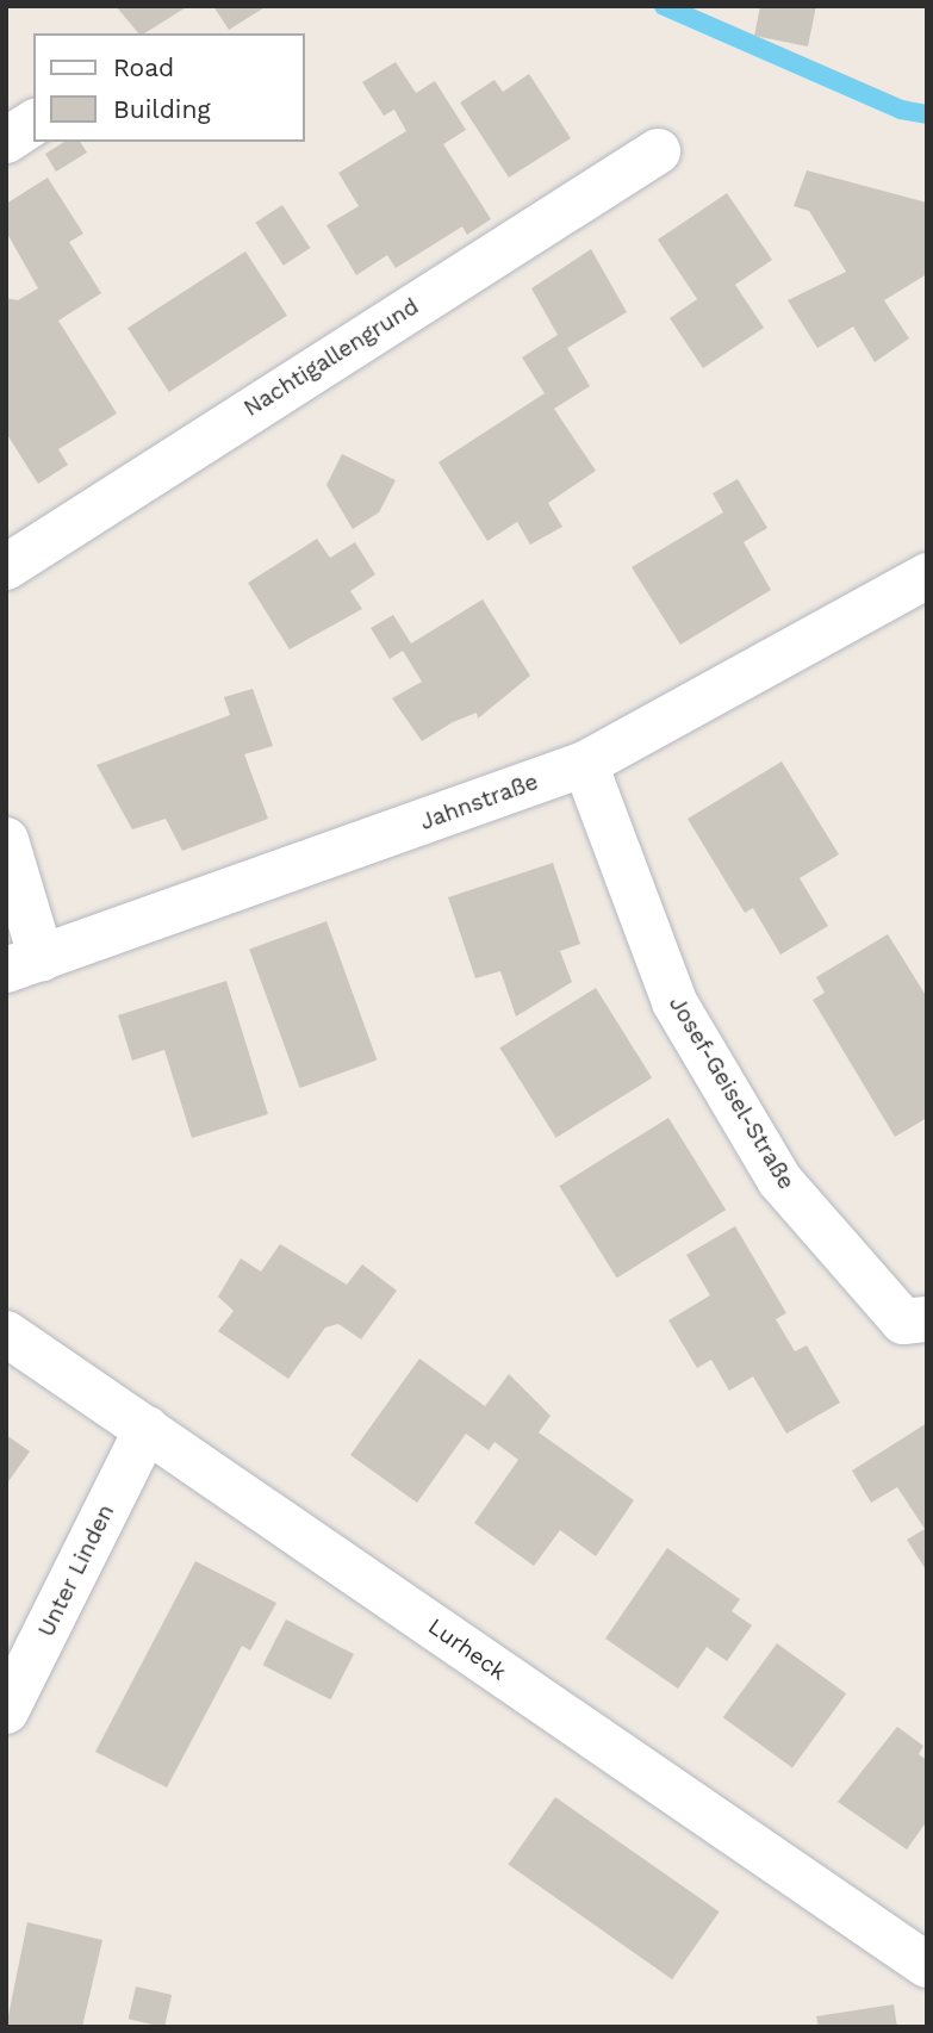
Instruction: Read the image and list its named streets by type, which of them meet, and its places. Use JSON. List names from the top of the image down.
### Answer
{
  "streets": {
    "street": [
      "Nachtigallengrund",
      "Jahnstraße",
      "Josef-Geisel-Straße",
      "Unter Linden",
      "Lurheck"
    ]
  },
  "crossings": [
    ["Jahnstraße", "Josef-Geisel-Straße"],
    ["Unter Linden", "Lurheck"]
  ],
  "legend": ["Road", "Building"]
}
